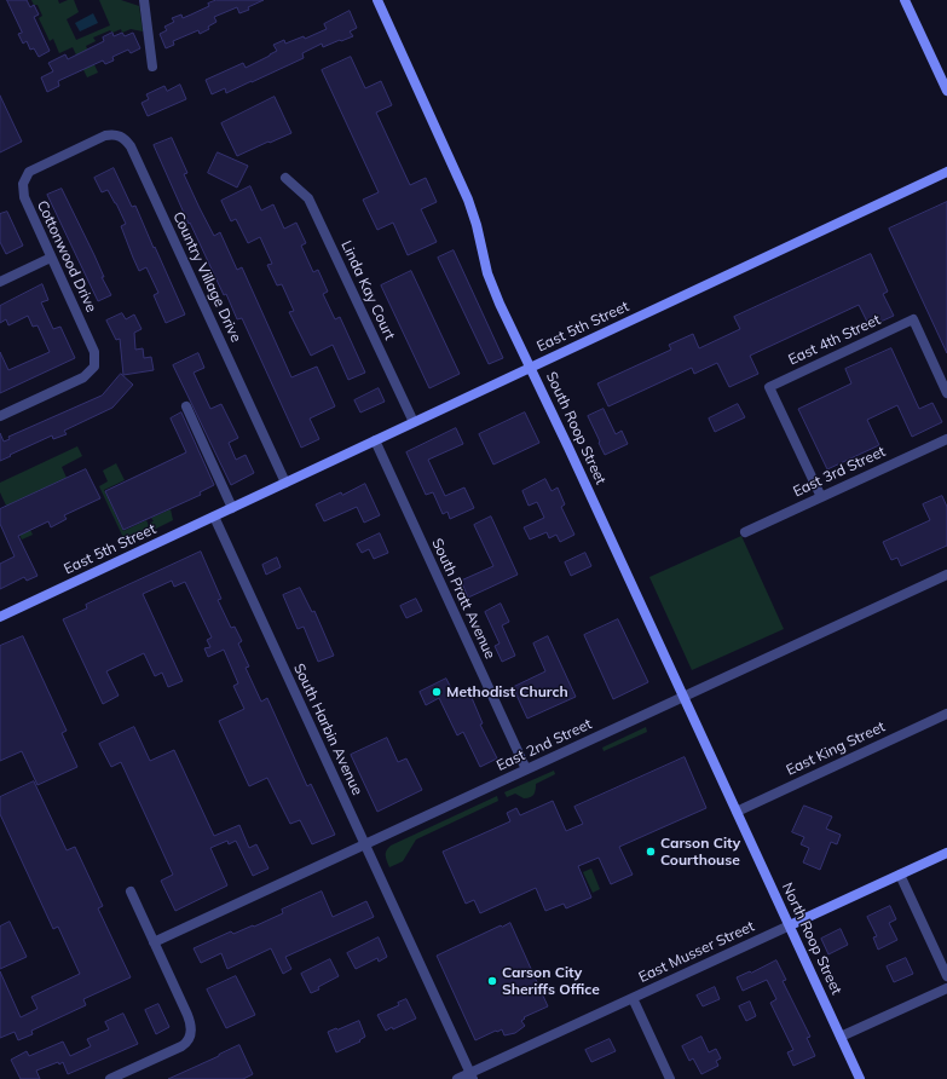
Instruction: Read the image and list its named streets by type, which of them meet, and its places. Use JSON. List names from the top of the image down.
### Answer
{
  "streets": {
    "street": [
      "Cottonwood Drive",
      "Country Village Drive",
      "Linda Kay Court",
      "East 5th Street",
      "East 4th Street",
      "South Roop Street",
      "East 3rd Street",
      "South Pratt Avenue",
      "South Harbin Avenue",
      "East 2nd Street",
      "East King Street",
      "North Roop Street",
      "East Musser Street"
    ]
  },
  "crossings": [
    ["Cottonwood Drive", "Country Village Drive"],
    ["Country Village Drive", "East 5th Street"],
    ["Linda Kay Court", "East 5th Street"],
    ["East 5th Street", "South Roop Street"],
    ["East 5th Street", "South Pratt Avenue"],
    ["East 5th Street", "South Harbin Avenue"],
    ["East 4th Street", "East 3rd Street"],
    ["South Roop Street", "East 2nd Street"],
    ["South Roop Street", "East King Street"],
    ["South Roop Street", "North Roop Street"],
    ["South Pratt Avenue", "East 2nd Street"],
    ["South Harbin Avenue", "East 2nd Street"],
    ["South Harbin Avenue", "East Musser Street"],
    ["East King Street", "North Roop Street"],
    ["North Roop Street", "East Musser Street"]
  ],
  "places": ["Methodist Church", "Carson City Courthouse", "Carson City Sheriffs Office"]
}
